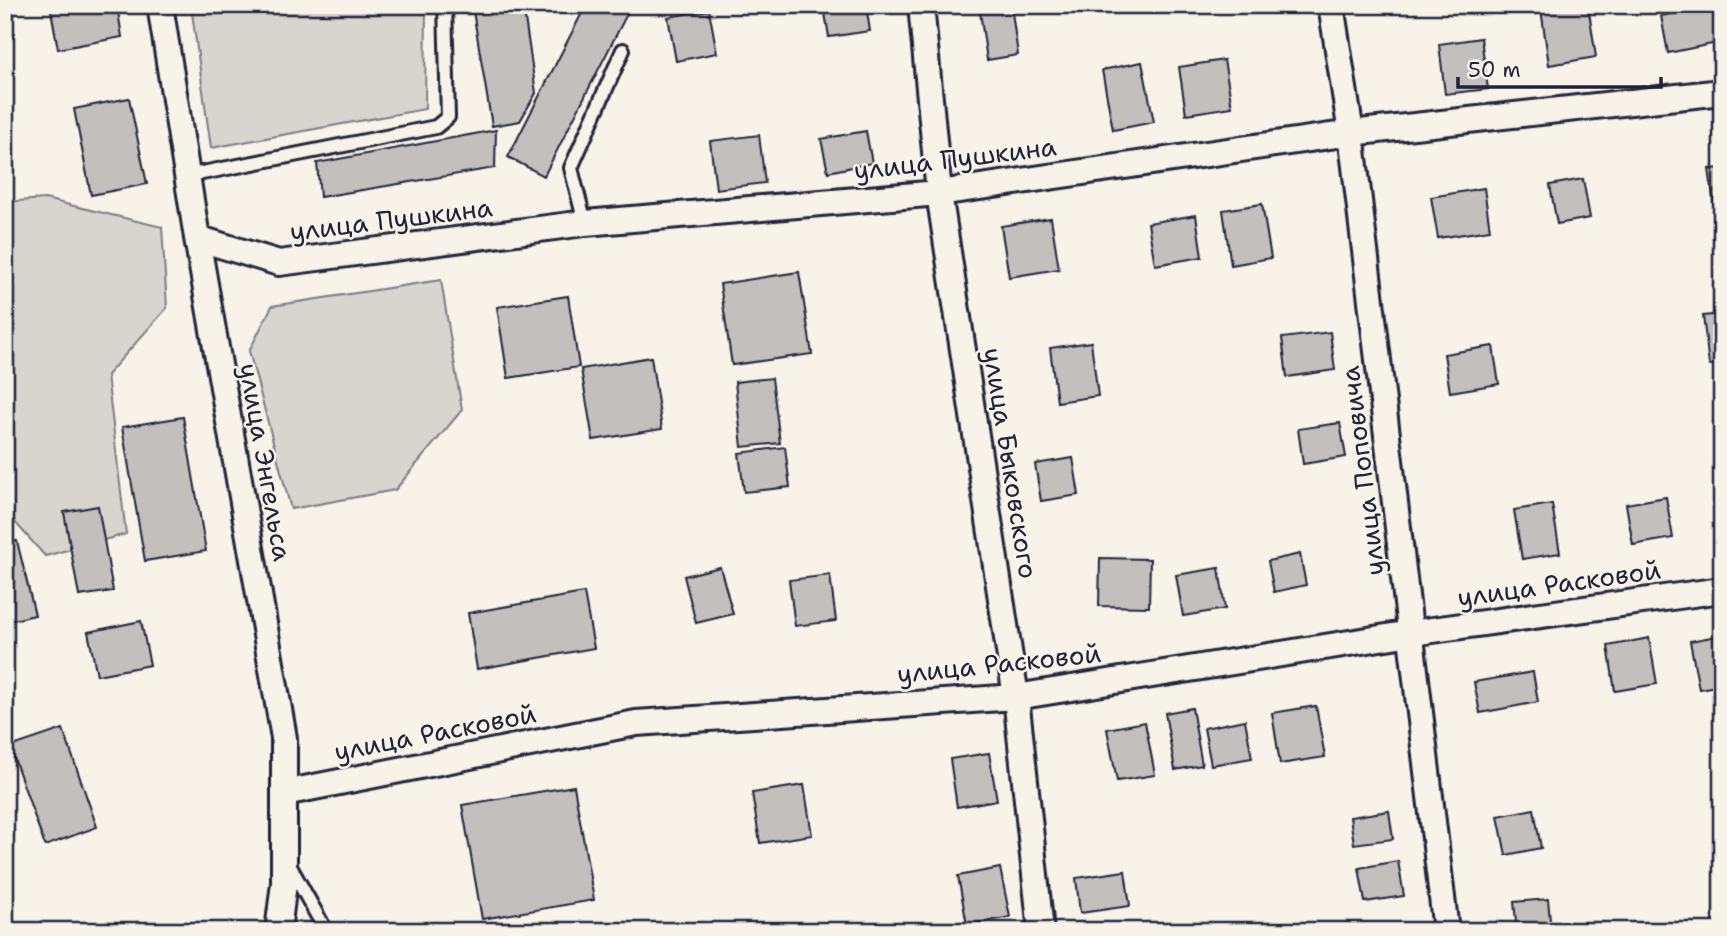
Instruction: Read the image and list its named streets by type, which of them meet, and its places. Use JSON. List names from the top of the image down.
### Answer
{
  "streets": {
    "street": [
      "улица Пушкина",
      "улица Энгельса",
      "улица Быковского",
      "улица Поповича",
      "улица Расковой"
    ]
  },
  "crossings": [
    ["улица Пушкина", "улица Энгельса"],
    ["улица Пушкина", "улица Быковского"],
    ["улица Пушкина", "улица Поповича"],
    ["улица Энгельса", "улица Расковой"],
    ["улица Быковского", "улица Расковой"],
    ["улица Поповича", "улица Расковой"]
  ],
  "scale_bar": "50 m"
}
